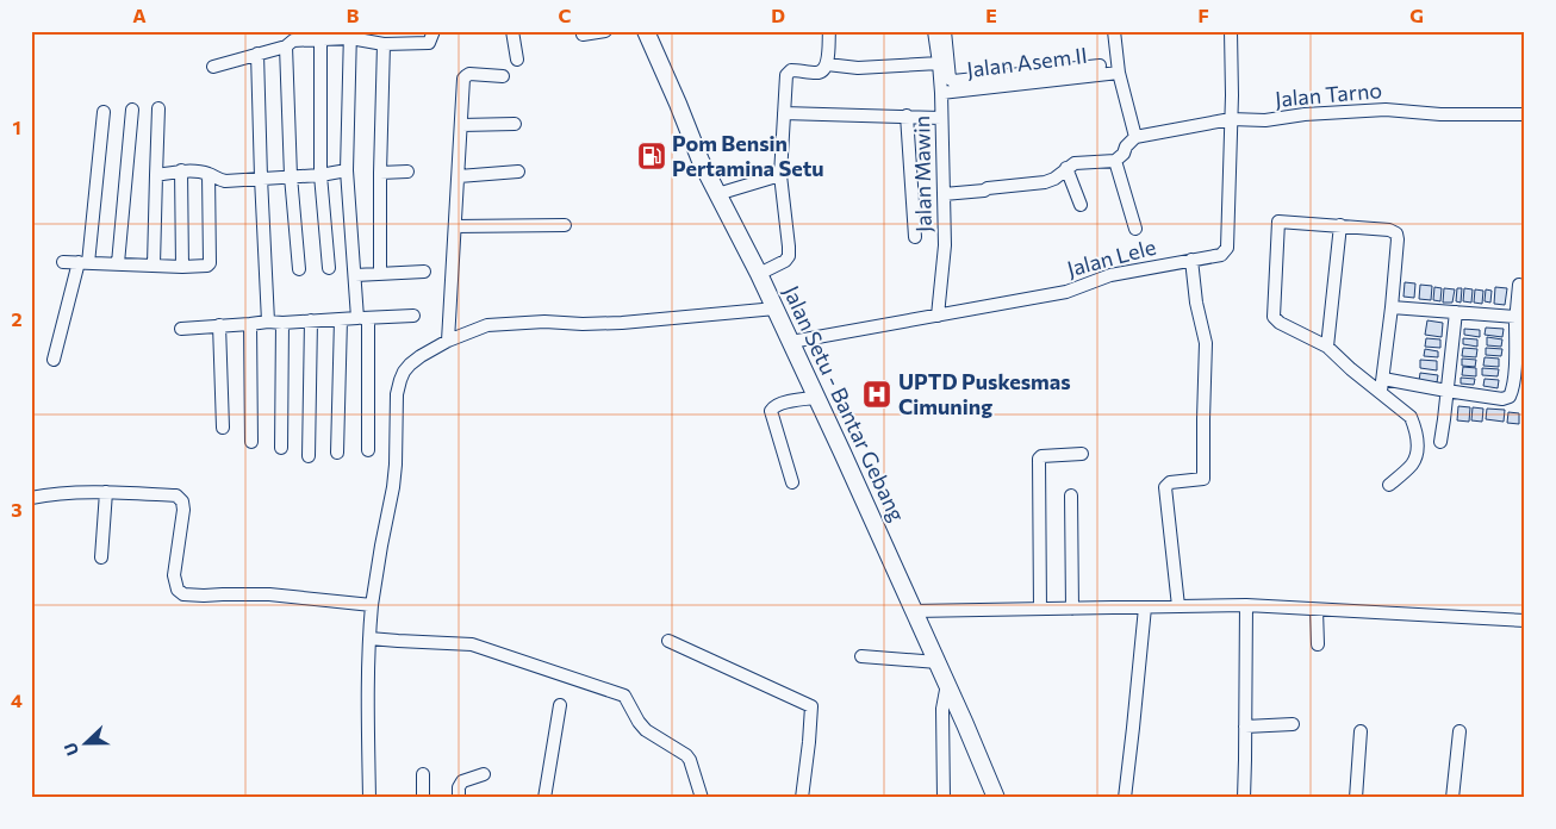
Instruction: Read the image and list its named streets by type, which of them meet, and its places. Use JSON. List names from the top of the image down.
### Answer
{
  "streets": {
    "main road": ["Jalan Setu - Bantar Gebang"],
    "street": [
      "Jalan Asem II",
      "Jalan Tarno",
      "Jalan Mawin",
      "Jalan Lele"
    ]
  },
  "crossings": [
    ["Jalan Asem II", "Jalan Mawin"],
    ["Jalan Tarno", "Jalan Lele"],
    ["Jalan Mawin", "Jalan Lele"],
    ["Jalan Lele", "Jalan Setu - Bantar Gebang"]
  ],
  "places": {
    "fuel station": ["Pom Bensin Pertamina Setu"],
    "hospital": ["UPTD Puskesmas Cimuning"]
  },
  "north": "left",
  "grid": {
    "columns": [
      "A",
      "B",
      "C",
      "D",
      "E",
      "F",
      "G"
    ],
    "rows": [
      "1",
      "2",
      "3",
      "4"
    ]
  }
}
